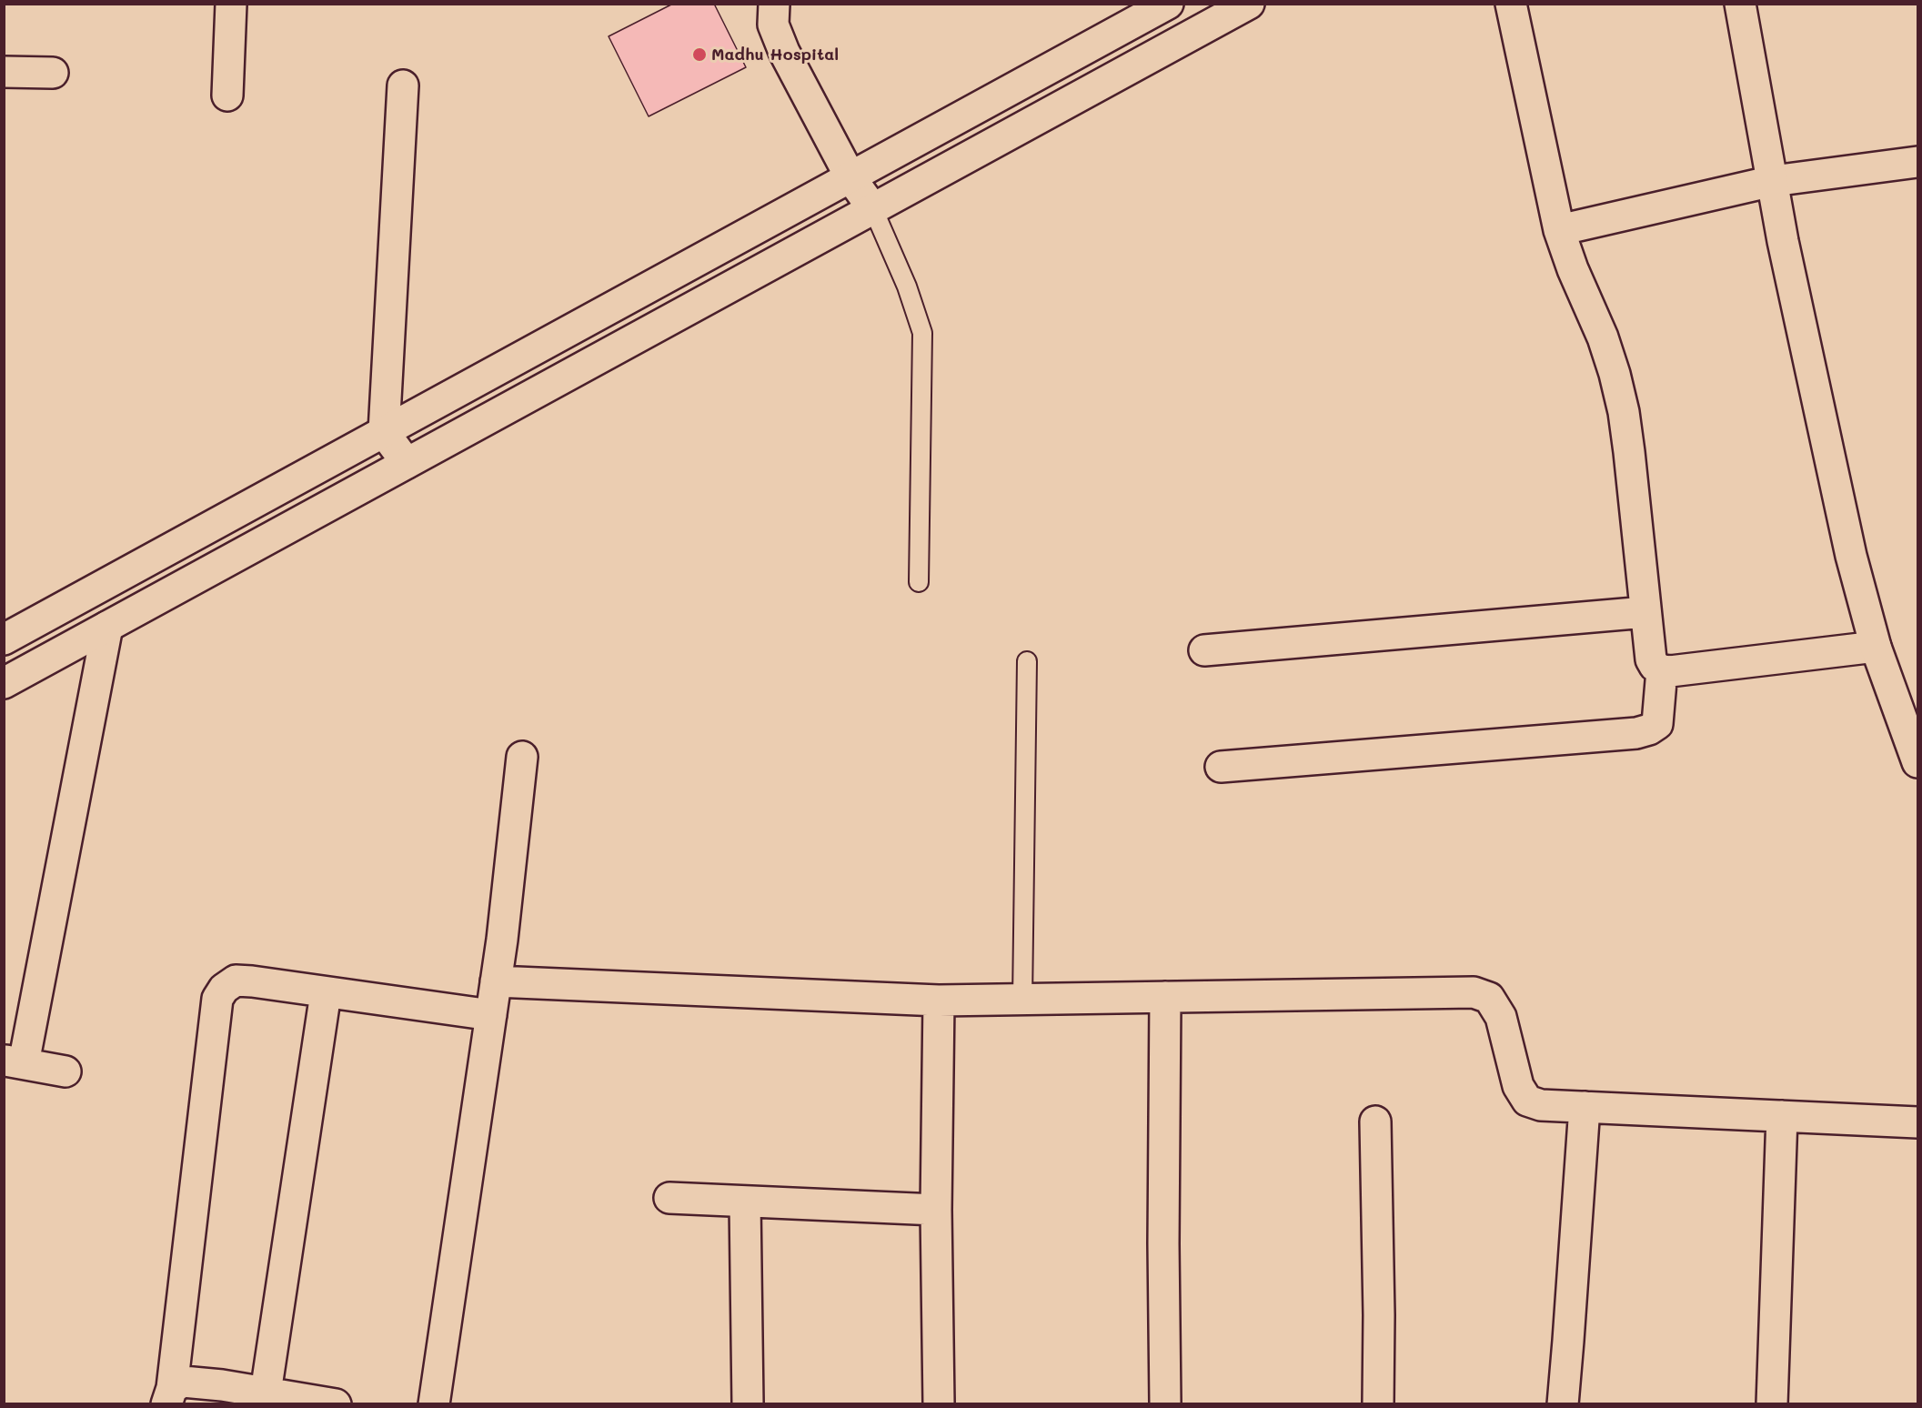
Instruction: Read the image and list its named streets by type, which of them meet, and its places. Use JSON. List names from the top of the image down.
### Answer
{
  "places": ["Madhu Hospital"]
}
